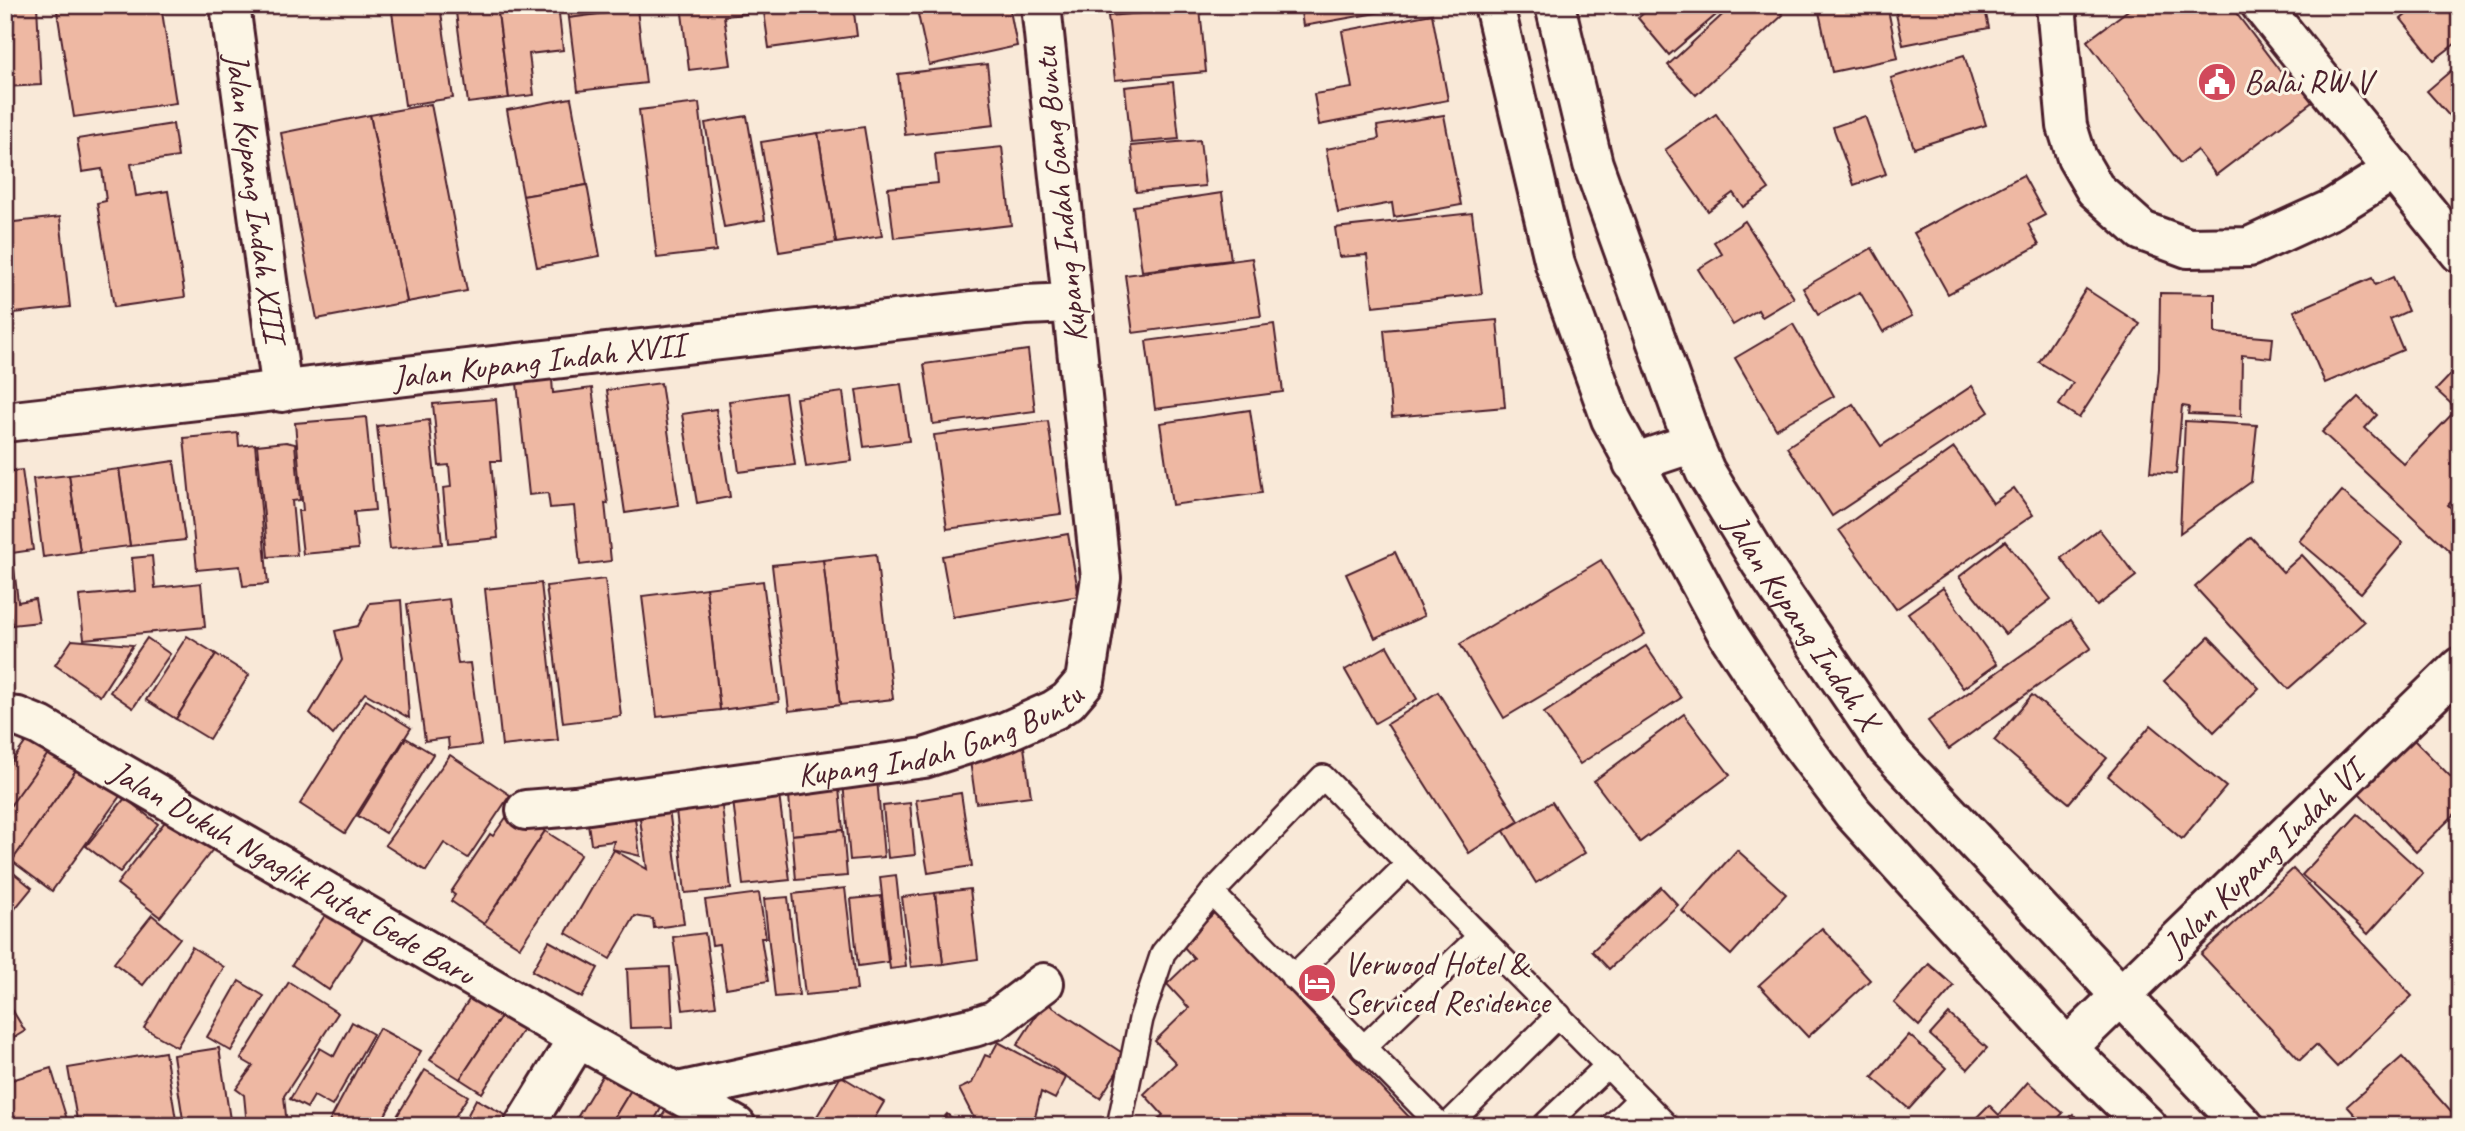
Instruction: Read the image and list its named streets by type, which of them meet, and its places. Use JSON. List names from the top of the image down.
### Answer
{
  "streets": {
    "street": [
      "Kupang Indah Gang Buntu",
      "Jalan Kupang Indah XIII",
      "Jalan Kupang Indah XVII",
      "Jalan Kupang Indah X",
      "Jalan Kupang Indah VI",
      "Jalan Dukuh Ngaglik Putat Gede Baru"
    ]
  },
  "crossings": [
    ["Kupang Indah Gang Buntu", "Jalan Kupang Indah XVII"],
    ["Jalan Kupang Indah XIII", "Jalan Kupang Indah XVII"],
    ["Jalan Kupang Indah X", "Jalan Kupang Indah VI"]
  ],
  "places": {
    "public building": ["Balai RW V"],
    "hotel": ["Verwood Hotel & Serviced Residence"]
  }
}
